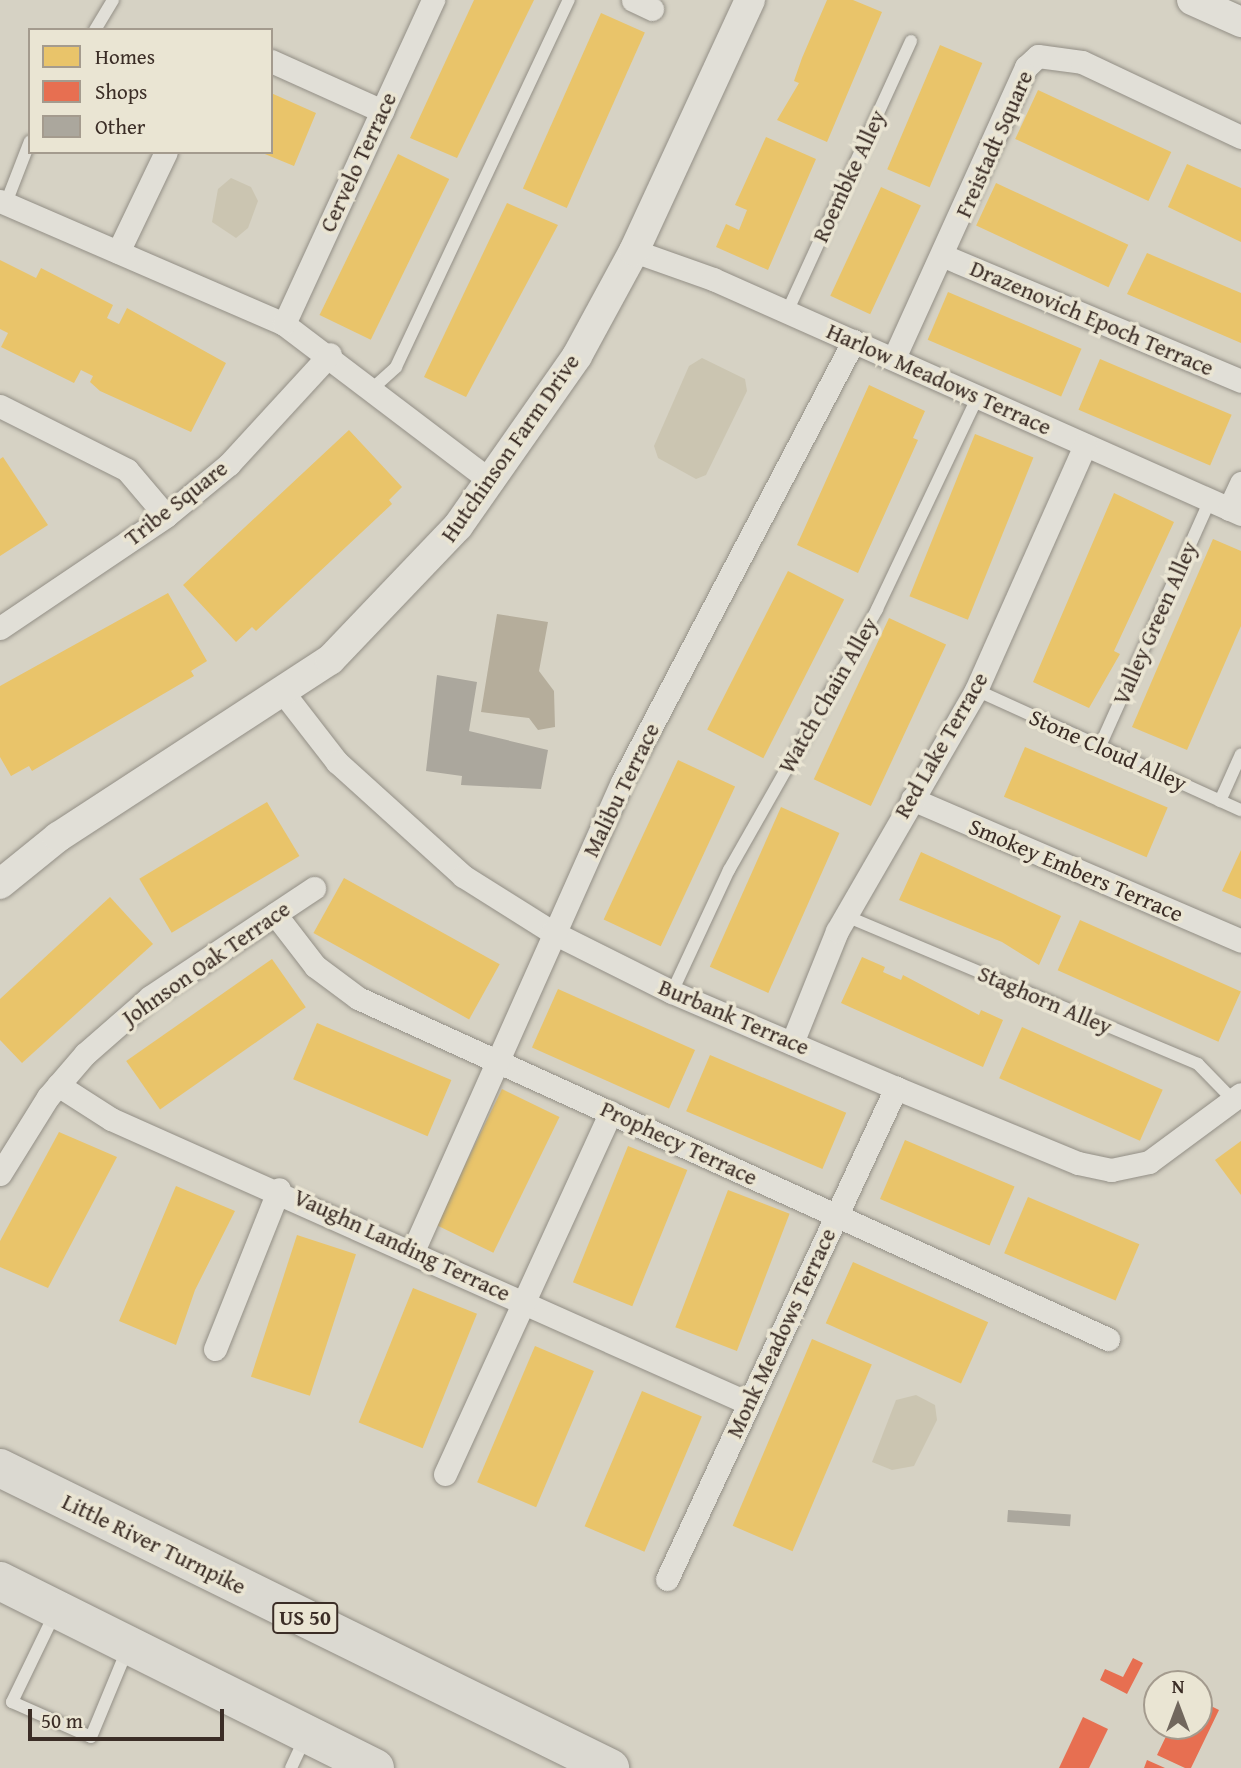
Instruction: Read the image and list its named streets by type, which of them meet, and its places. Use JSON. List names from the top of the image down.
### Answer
{
  "streets": {
    "highway": ["Little River Turnpike", "US 50"],
    "street": [
      "Freistadt Square",
      "Cervelo Terrace",
      "Drazenovich Epoch Terrace",
      "Harlow Meadows Terrace",
      "Hutchinson Farm Drive",
      "Tribe Square",
      "Red Lake Terrace",
      "Malibu Terrace",
      "Smokey Embers Terrace",
      "Johnson Oak Terrace",
      "Burbank Terrace",
      "Prophecy Terrace",
      "Vaughn Landing Terrace",
      "Monk Meadows Terrace"
    ],
    "lane": [
      "Roembke Alley",
      "Valley Green Alley",
      "Watch Chain Alley",
      "Stone Cloud Alley",
      "Staghorn Alley"
    ]
  },
  "crossings": [
    ["Freistadt Square", "Drazenovich Epoch Terrace"],
    ["Freistadt Square", "Harlow Meadows Terrace"],
    ["Roembke Alley", "Harlow Meadows Terrace"],
    ["Harlow Meadows Terrace", "Hutchinson Farm Drive"],
    ["Harlow Meadows Terrace", "Valley Green Alley"],
    ["Harlow Meadows Terrace", "Watch Chain Alley"],
    ["Harlow Meadows Terrace", "Red Lake Terrace"],
    ["Harlow Meadows Terrace", "Malibu Terrace"],
    ["Hutchinson Farm Drive", "Burbank Terrace"],
    ["Valley Green Alley", "Stone Cloud Alley"],
    ["Watch Chain Alley", "Burbank Terrace"],
    ["Red Lake Terrace", "Stone Cloud Alley"],
    ["Red Lake Terrace", "Smokey Embers Terrace"],
    ["Red Lake Terrace", "Staghorn Alley"],
    ["Red Lake Terrace", "Burbank Terrace"],
    ["Malibu Terrace", "Burbank Terrace"],
    ["Malibu Terrace", "Prophecy Terrace"],
    ["Malibu Terrace", "Vaughn Landing Terrace"],
    ["Johnson Oak Terrace", "Prophecy Terrace"],
    ["Johnson Oak Terrace", "Vaughn Landing Terrace"],
    ["Staghorn Alley", "Burbank Terrace"],
    ["Burbank Terrace", "Monk Meadows Terrace"],
    ["Prophecy Terrace", "Monk Meadows Terrace"],
    ["Vaughn Landing Terrace", "Monk Meadows Terrace"]
  ],
  "legend": ["Homes", "Shops", "Other"],
  "scale_bar": "50 m",
  "north": "top"
}
